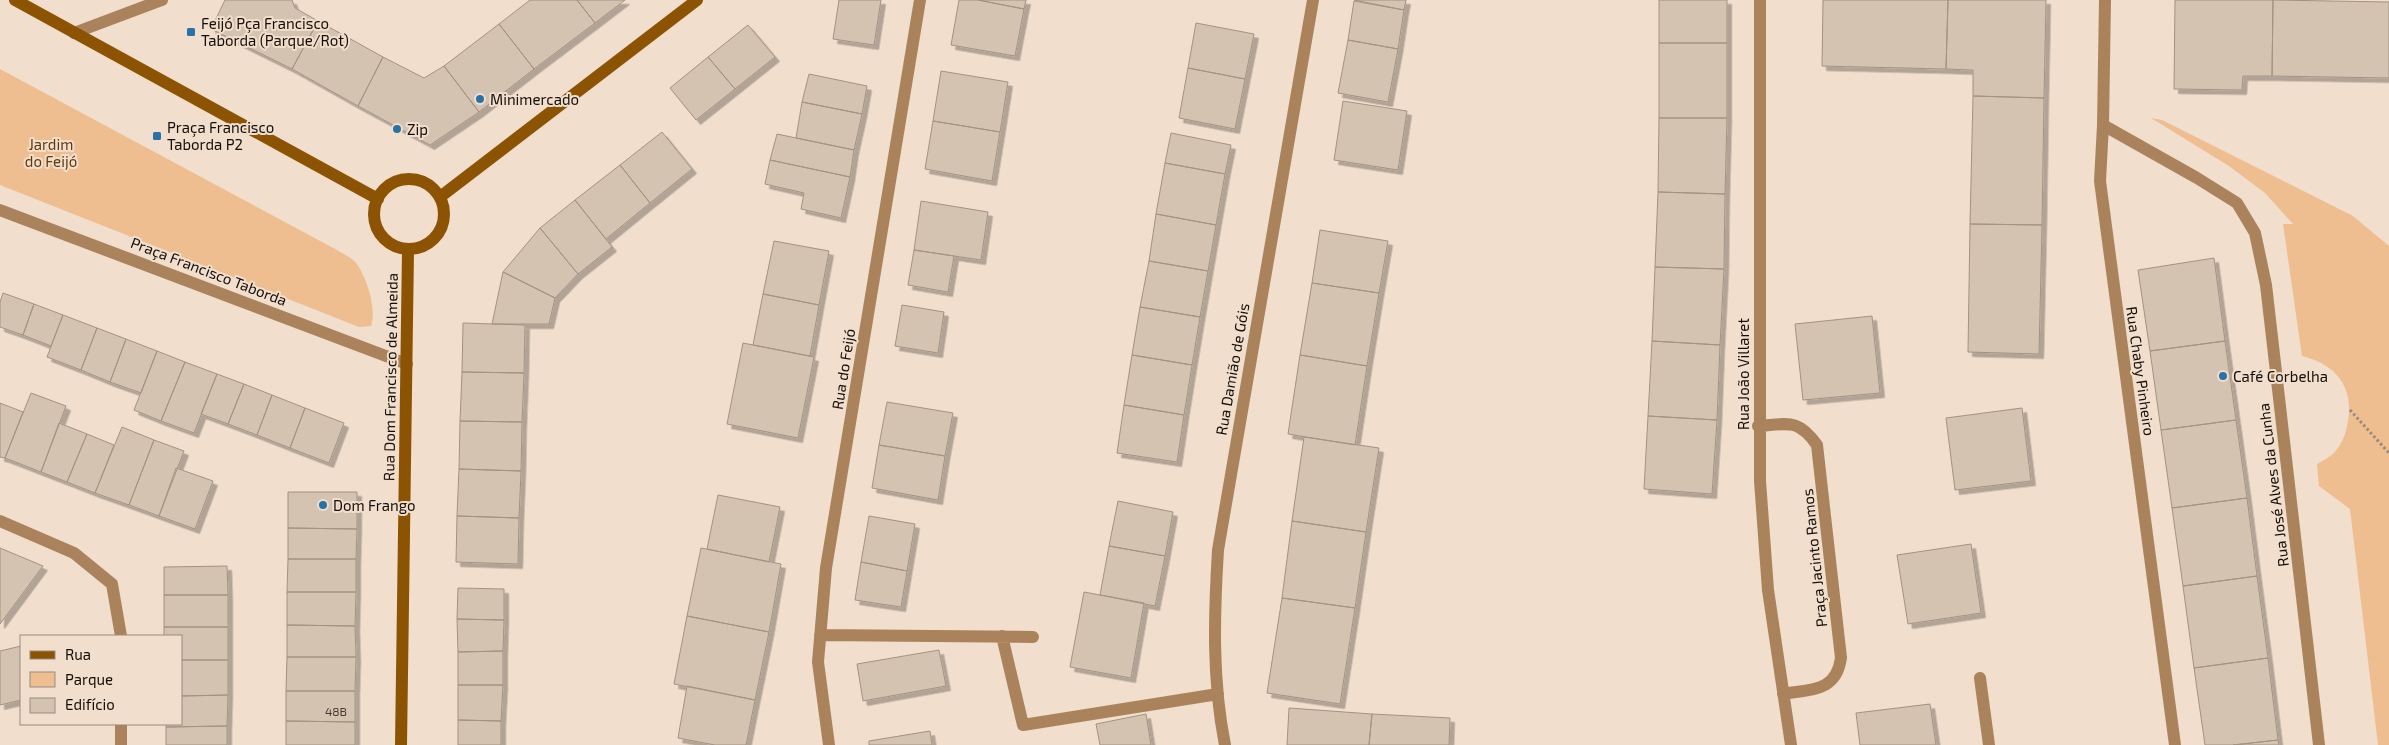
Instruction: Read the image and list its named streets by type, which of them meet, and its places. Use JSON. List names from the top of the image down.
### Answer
{
  "streets": {
    "main road": ["Rua Dom Francisco de Almeida"],
    "street": [
      "Praça Francisco Taborda",
      "Rua do Feijó",
      "Rua Damião de Góis",
      "Rua Chaby Pinheiro",
      "Rua João Villaret",
      "Rua José Alves da Cunha",
      "Praça Jacinto Ramos"
    ]
  },
  "crossings": [
    ["Praça Francisco Taborda", "Rua Dom Francisco de Almeida"],
    ["Rua Chaby Pinheiro", "Rua José Alves da Cunha"],
    ["Rua João Villaret", "Praça Jacinto Ramos"]
  ],
  "parks": ["Jardim do Feijó"],
  "places": {
    "transit": ["Feijó Pça Francisco Taborda (Parque/Rot)", "Praça Francisco Taborda P2"],
    "other": [
      "Minimercado",
      "Zip",
      "Café Corbelha",
      "Dom Frango"
    ]
  },
  "house_numbers": ["48B"],
  "legend": ["Rua", "Parque", "Edifício"]
}
